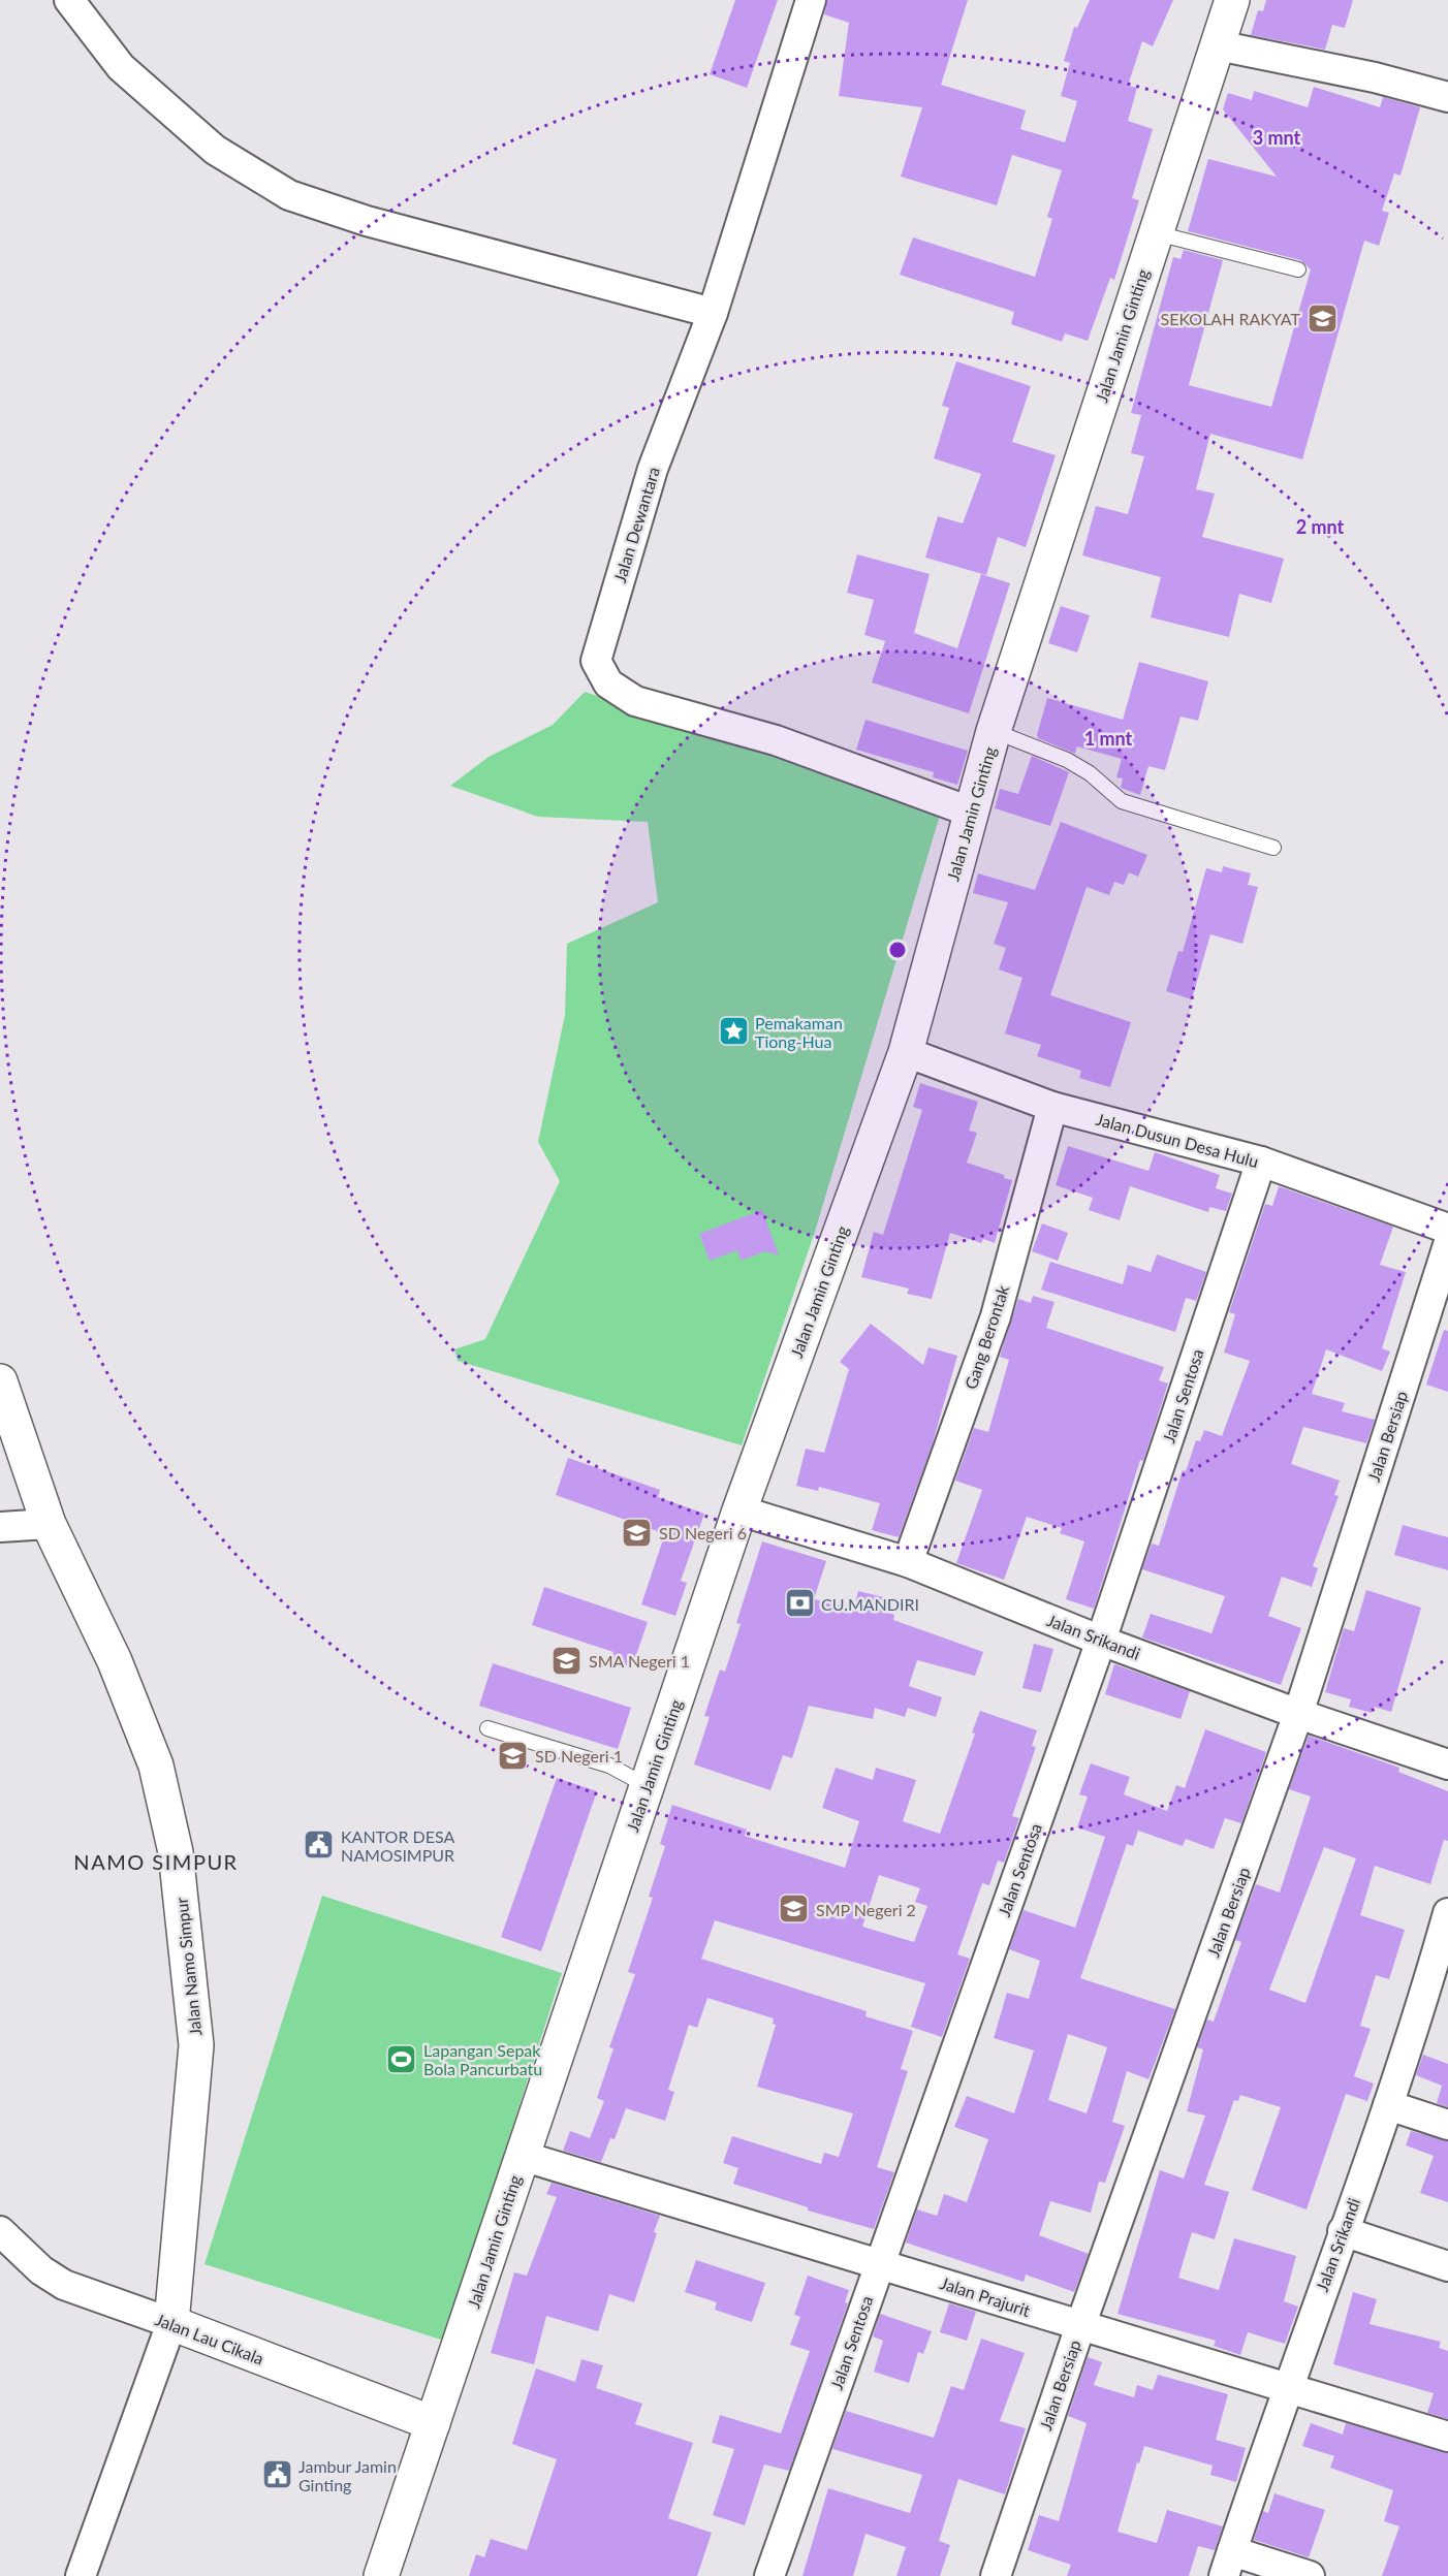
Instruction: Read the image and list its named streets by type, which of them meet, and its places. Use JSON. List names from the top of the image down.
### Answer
{
  "streets": {
    "main road": ["Jalan Jamin Ginting", "Jalan Namo Simpur", "Jalan Lau Cikala"],
    "street": [
      "Jalan Dewantara",
      "Jalan Dusun Desa Hulu",
      "Gang Berontak",
      "Jalan Sentosa",
      "Jalan Bersiap",
      "Jalan Srikandi",
      "Jalan Prajurit"
    ]
  },
  "crossings": [
    ["Jalan Jamin Ginting", "Jalan Dewantara"],
    ["Jalan Jamin Ginting", "Jalan Dusun Desa Hulu"],
    ["Jalan Jamin Ginting", "Jalan Srikandi"],
    ["Jalan Jamin Ginting", "Jalan Prajurit"],
    ["Jalan Jamin Ginting", "Jalan Lau Cikala"],
    ["Jalan Dusun Desa Hulu", "Gang Berontak"],
    ["Jalan Dusun Desa Hulu", "Jalan Sentosa"],
    ["Gang Berontak", "Jalan Srikandi"],
    ["Jalan Sentosa", "Jalan Srikandi"],
    ["Jalan Sentosa", "Jalan Prajurit"],
    ["Jalan Bersiap", "Jalan Srikandi"],
    ["Jalan Bersiap", "Jalan Prajurit"],
    ["Jalan Srikandi", "Jalan Prajurit"],
    ["Jalan Namo Simpur", "Jalan Lau Cikala"]
  ],
  "districts": ["NAMO SIMPUR"],
  "places": {
    "school or university": [
      "SEKOLAH RAKYAT",
      "SD Negeri 6",
      "SMA Negeri 1",
      "SD Negeri 1",
      "SMP Negeri 2"
    ],
    "place": ["Pemakaman Tiong-Hua"],
    "bank": ["CU.MANDIRI"],
    "public building": ["KANTOR DESA NAMOSIMPUR", "Jambur Jamin Ginting"],
    "sports": ["Lapangan Sepak Bola Pancurbatu"]
  },
  "rings": ["3 mnt", "2 mnt", "1 mnt"]
}
